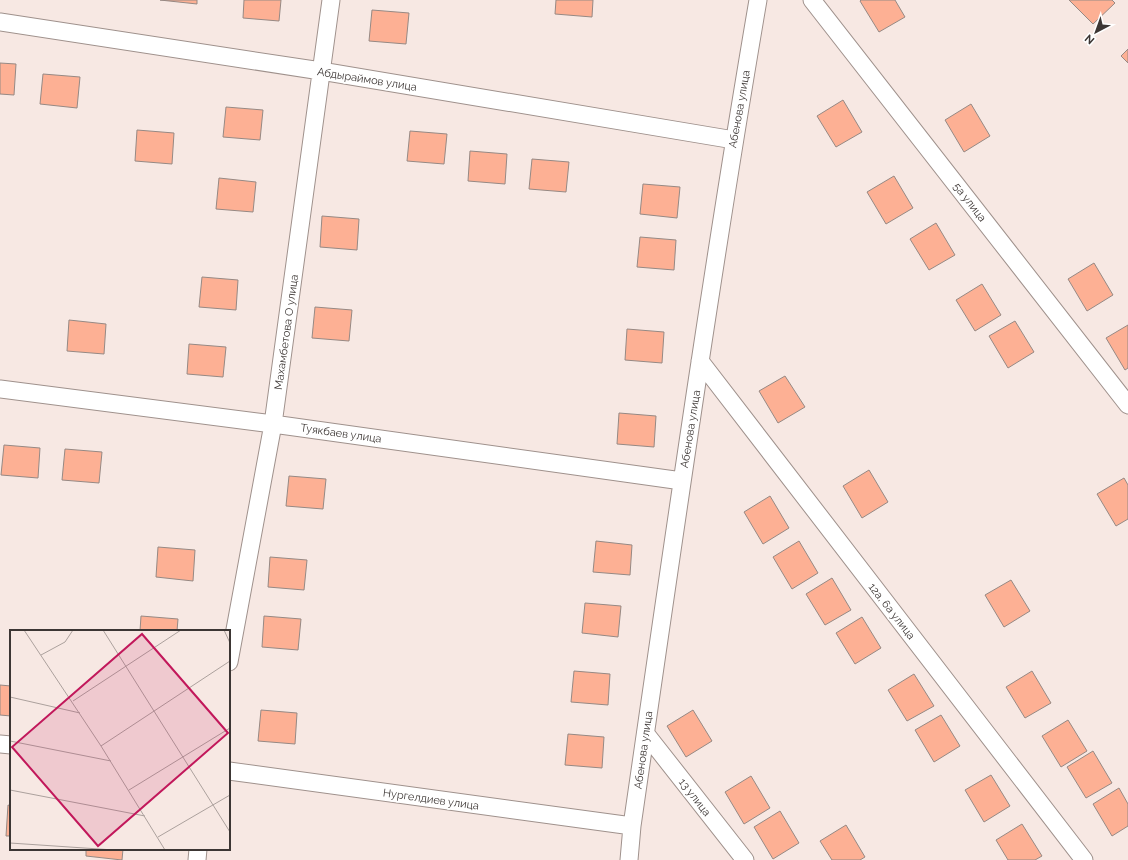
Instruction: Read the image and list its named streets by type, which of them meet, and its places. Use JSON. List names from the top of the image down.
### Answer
{
  "streets": {
    "street": [
      "Абдыраймов улица",
      "Абенова улица",
      "5а улица",
      "Махамбетова О улица",
      "Туякбаев улица",
      "12а, 6а улица",
      "13 улица",
      "Нургелдиев улица"
    ]
  },
  "crossings": [
    ["Абдыраймов улица", "Абенова улица"],
    ["Абдыраймов улица", "Махамбетова О улица"],
    ["Абенова улица", "Туякбаев улица"],
    ["Абенова улица", "12а, 6а улица"],
    ["Абенова улица", "13 улица"],
    ["Абенова улица", "Нургелдиев улица"],
    ["Махамбетова О улица", "Туякбаев улица"]
  ],
  "north": "bottom left"
}
